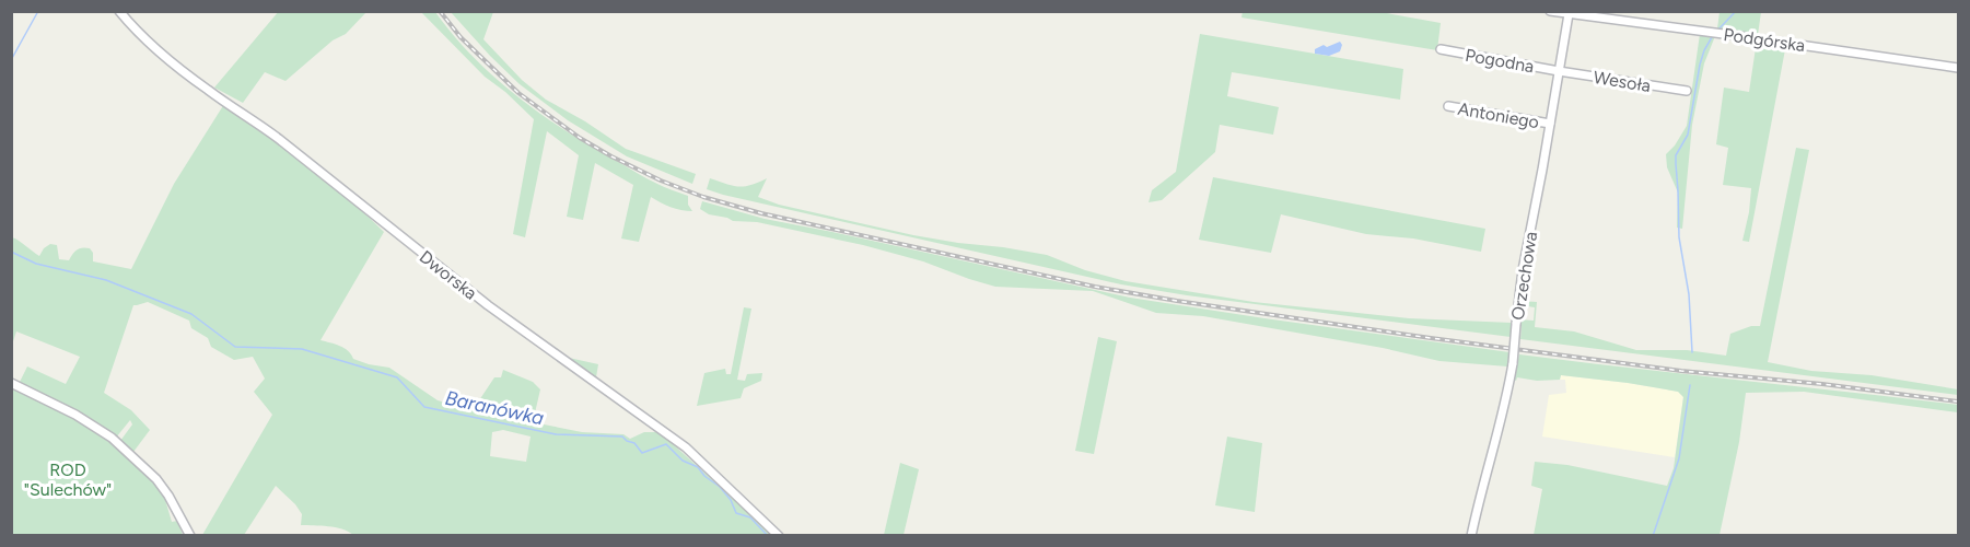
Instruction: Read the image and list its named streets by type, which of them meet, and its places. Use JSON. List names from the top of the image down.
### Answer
{
  "streets": {
    "street": [
      "Podgórska",
      "Pogodna",
      "Wesoła",
      "Antoniego",
      "Dworska",
      "Orzechowa"
    ]
  },
  "crossings": [
    ["Podgórska", "Orzechowa"],
    ["Pogodna", "Wesoła"],
    ["Pogodna", "Orzechowa"],
    ["Wesoła", "Orzechowa"],
    ["Antoniego", "Orzechowa"]
  ],
  "water": ["Baranówka"],
  "parks": ["ROD \"Sulechów\""]
}
